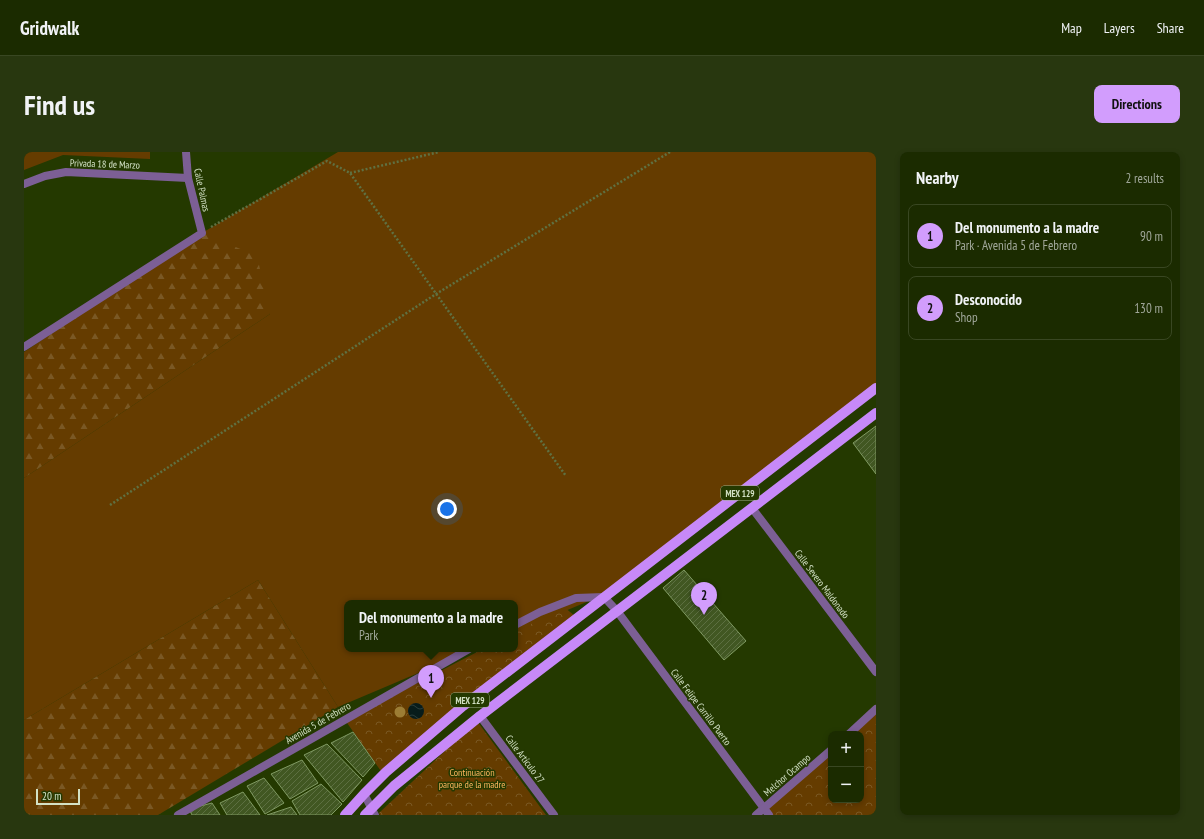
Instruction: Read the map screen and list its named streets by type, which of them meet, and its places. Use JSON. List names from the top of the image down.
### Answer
{
  "streets": {
    "main road": ["MEX 129"],
    "street": [
      "Privada 18 de Marzo",
      "Calle Palmas",
      "Calle Severo Maldonado",
      "Calle Felipe Carrillo Puerto",
      "Avenida 5 de Febrero",
      "Calle Artículo 27",
      "Melchor Ocampo"
    ]
  },
  "crossings": [
    ["Privada 18 de Marzo", "Calle Palmas"],
    ["MEX 129", "Calle Severo Maldonado"],
    ["MEX 129", "Calle Felipe Carrillo Puerto"],
    ["MEX 129", "Calle Artículo 27"],
    ["Calle Felipe Carrillo Puerto", "Melchor Ocampo"]
  ],
  "parks": ["Continuación parque de la madre"],
  "scale_bar": "20 m",
  "page": {
    "header": "Gridwalk",
    "nav": ["Map", "Layers", "Share"],
    "buttons": "Directions",
    "title": "Find us",
    "heading": ["Nearby", "2 results"],
    "list": [
      {
        "mark": "1",
        "name": "Del monumento a la madre",
        "note": "Park · Avenida 5 de Febrero",
        "value": "90 m"
      },
      {
        "mark": "2",
        "name": "Desconocido",
        "note": "Shop",
        "value": "130 m"
      }
    ],
    "pins": ["2", "1"],
    "popup": ["Del monumento a la madre", "Park"],
    "map_buttons": ["+", "−"],
    "scale": "20 m"
  }
}
